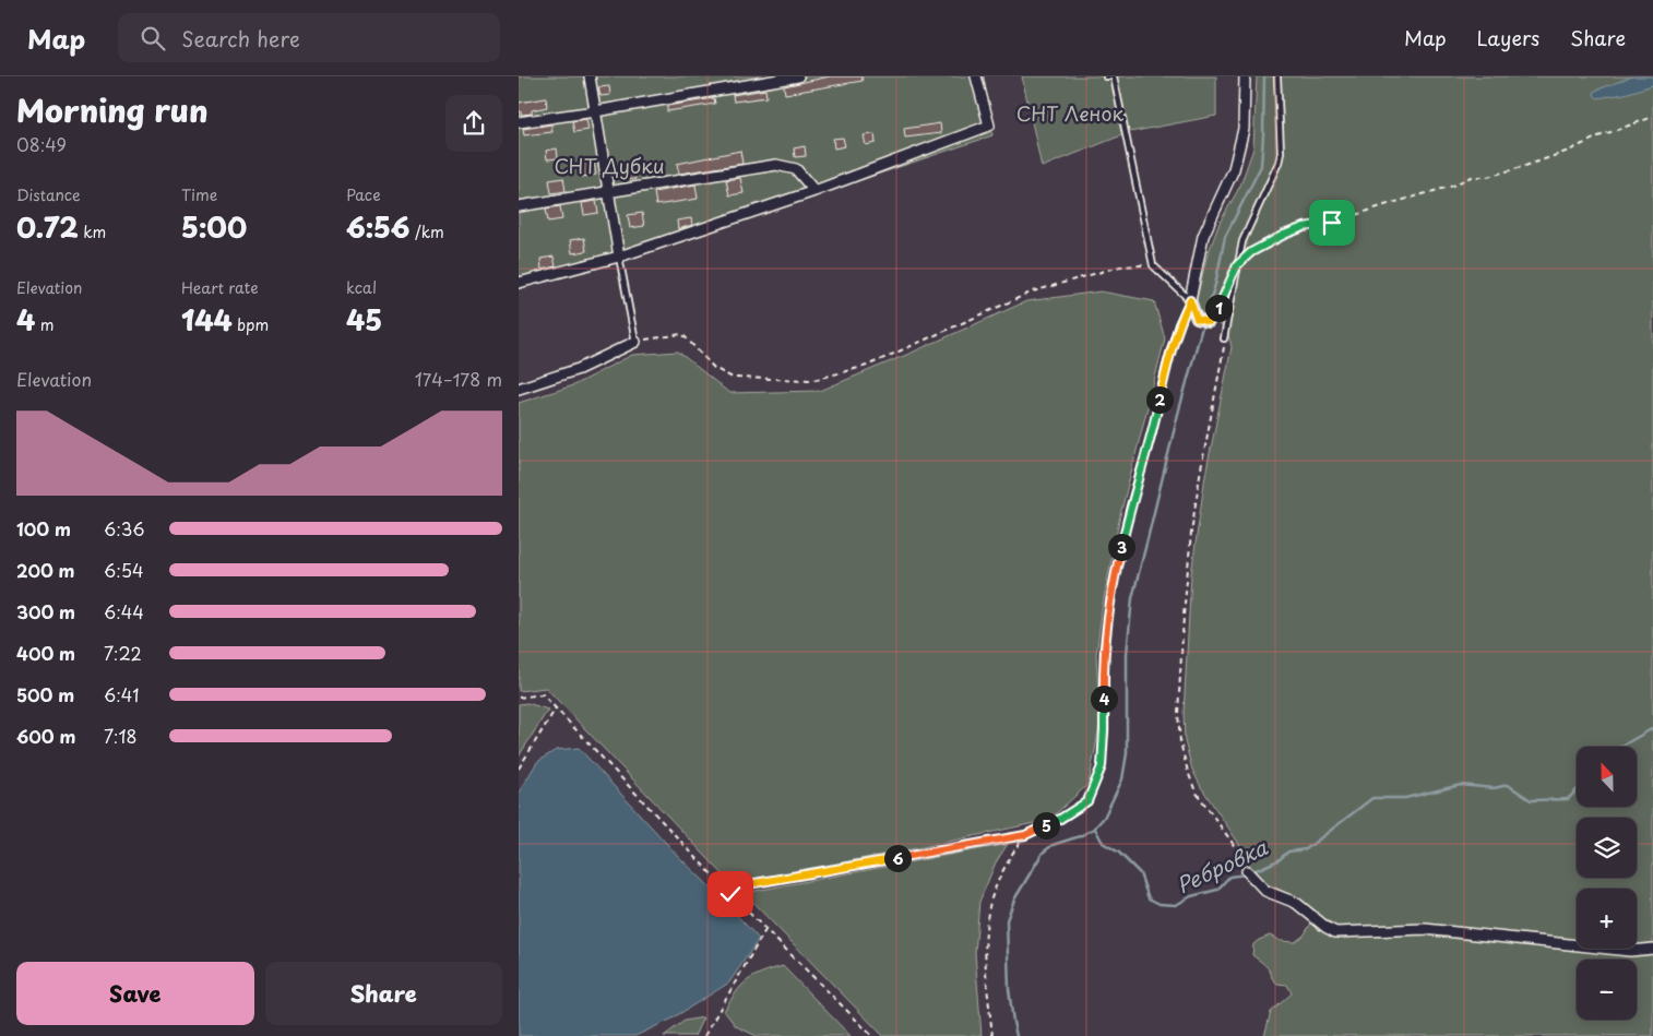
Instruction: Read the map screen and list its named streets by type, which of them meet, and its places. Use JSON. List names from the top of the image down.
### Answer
{
  "water": ["Ребровка"],
  "parks": ["СНТ Ленок", "СНТ Дубки"],
  "north": "top",
  "page": {
    "header": "Map",
    "search": "Search here",
    "nav": ["Map", "Layers", "Share"],
    "heading": ["Morning run", "08:49"],
    "stats": [
      ["Distance", "0.72 km"],
      ["Time", "5:00"],
      ["Pace", "6:56 /km"],
      ["Elevation", "4 m"],
      ["Heart rate", "144 bpm"],
      ["kcal", "45"]
    ],
    "pins": [
      "1",
      "2",
      "3",
      "4",
      "5",
      "6"
    ],
    "chart": ["Elevation", "174–178 m"],
    "list": [
      {
        "name": "100 m",
        "note": "6:36"
      },
      {
        "name": "200 m",
        "note": "6:54"
      },
      {
        "name": "300 m",
        "note": "6:44"
      },
      {
        "name": "400 m",
        "note": "7:22"
      },
      {
        "name": "500 m",
        "note": "6:41"
      },
      {
        "name": "600 m",
        "note": "7:18"
      }
    ],
    "map_buttons": ["+", "−"],
    "buttons": ["Save", "Share"]
  }
}
